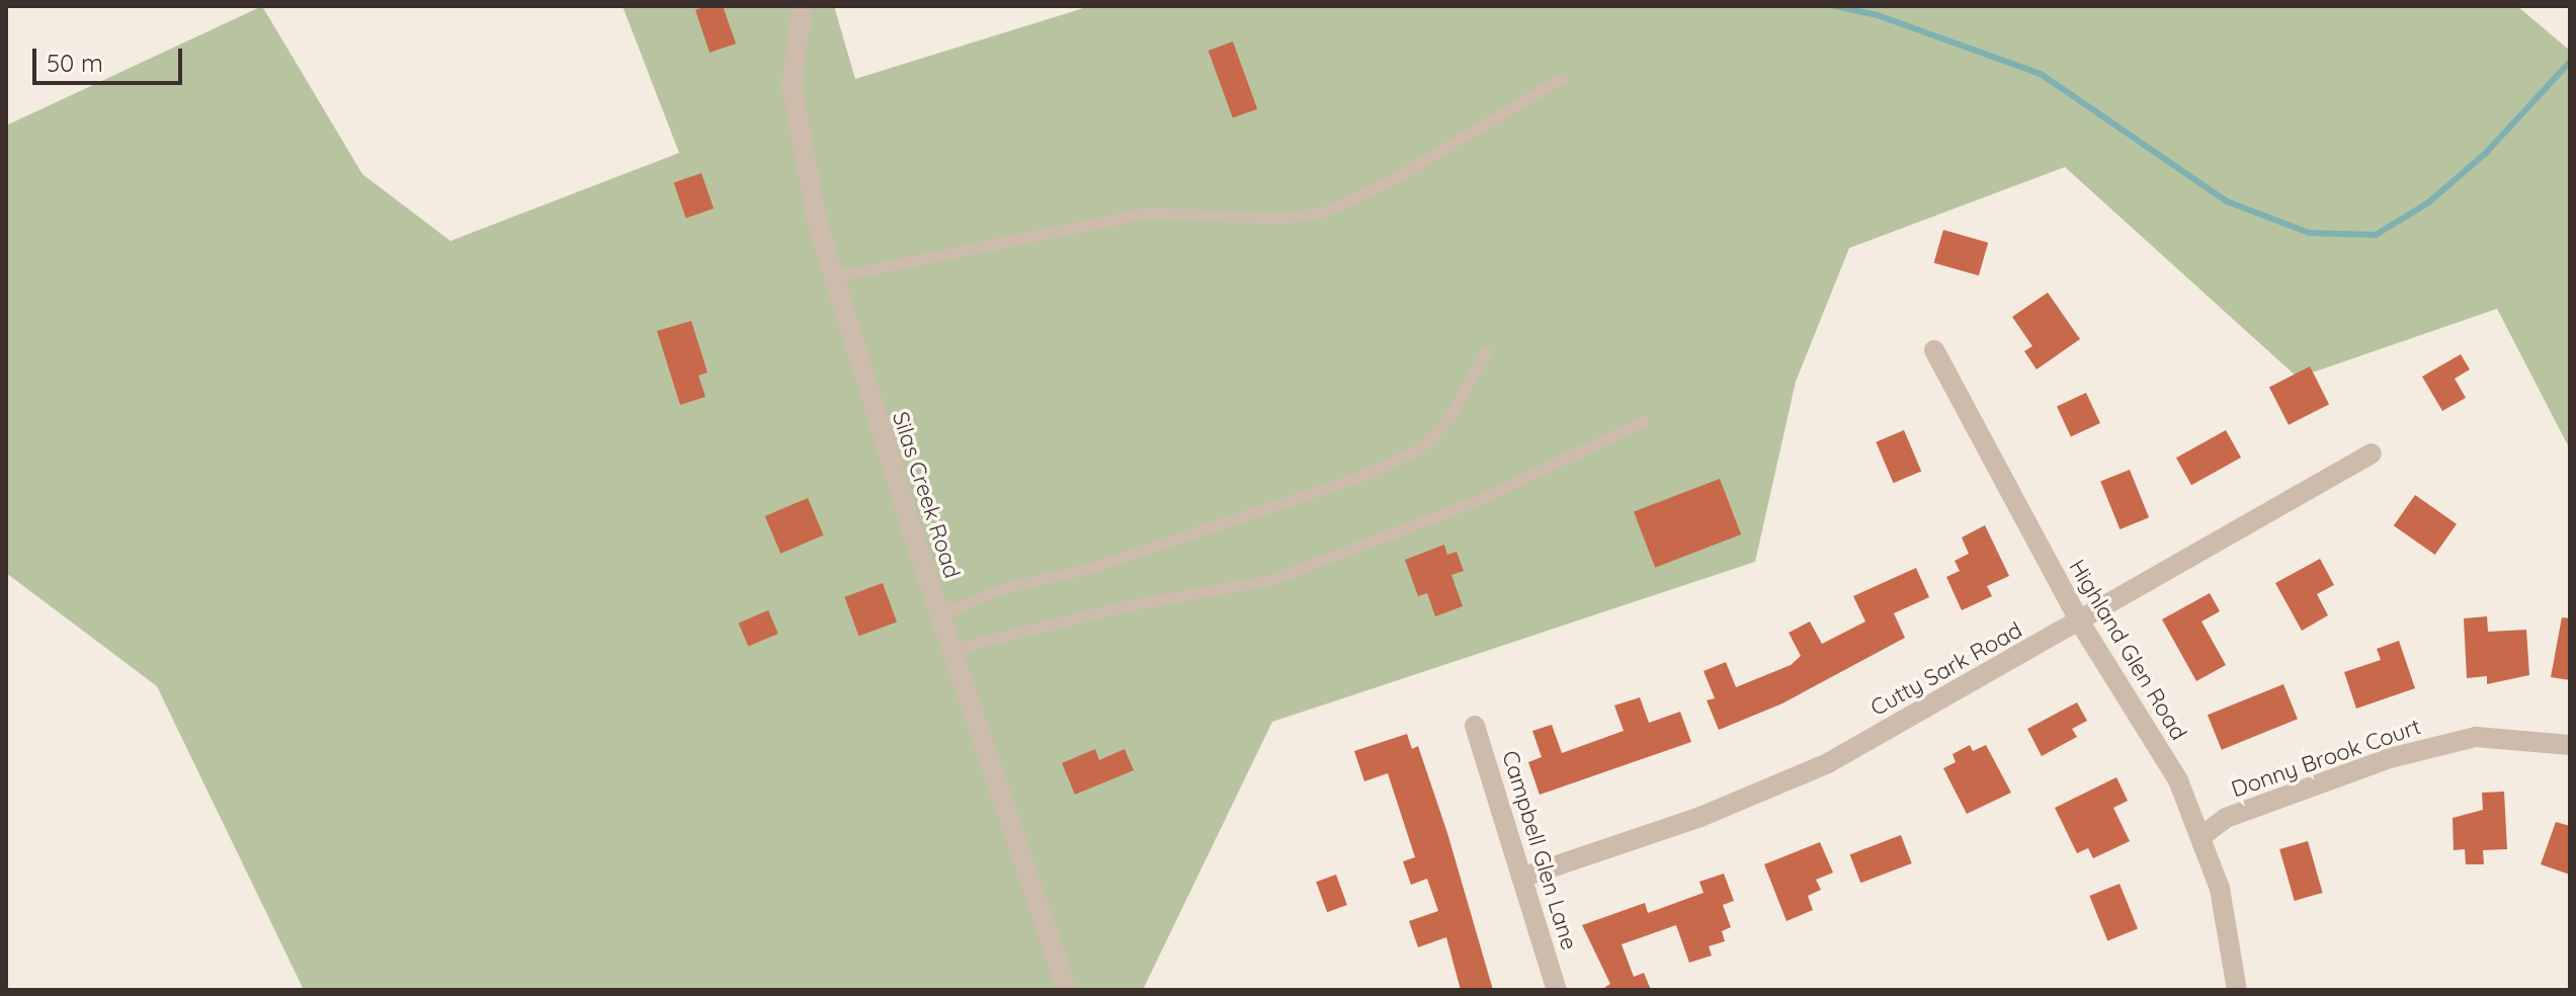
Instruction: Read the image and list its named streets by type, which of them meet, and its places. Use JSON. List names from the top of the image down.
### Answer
{
  "streets": {
    "street": [
      "Silas Creek Road",
      "Highland Glen Road",
      "Cutty Sark Road",
      "Donny Brook Court",
      "Campbell Glen Lane"
    ]
  },
  "crossings": [
    ["Highland Glen Road", "Cutty Sark Road"],
    ["Highland Glen Road", "Donny Brook Court"],
    ["Cutty Sark Road", "Campbell Glen Lane"]
  ],
  "scale_bar": "50 m"
}
